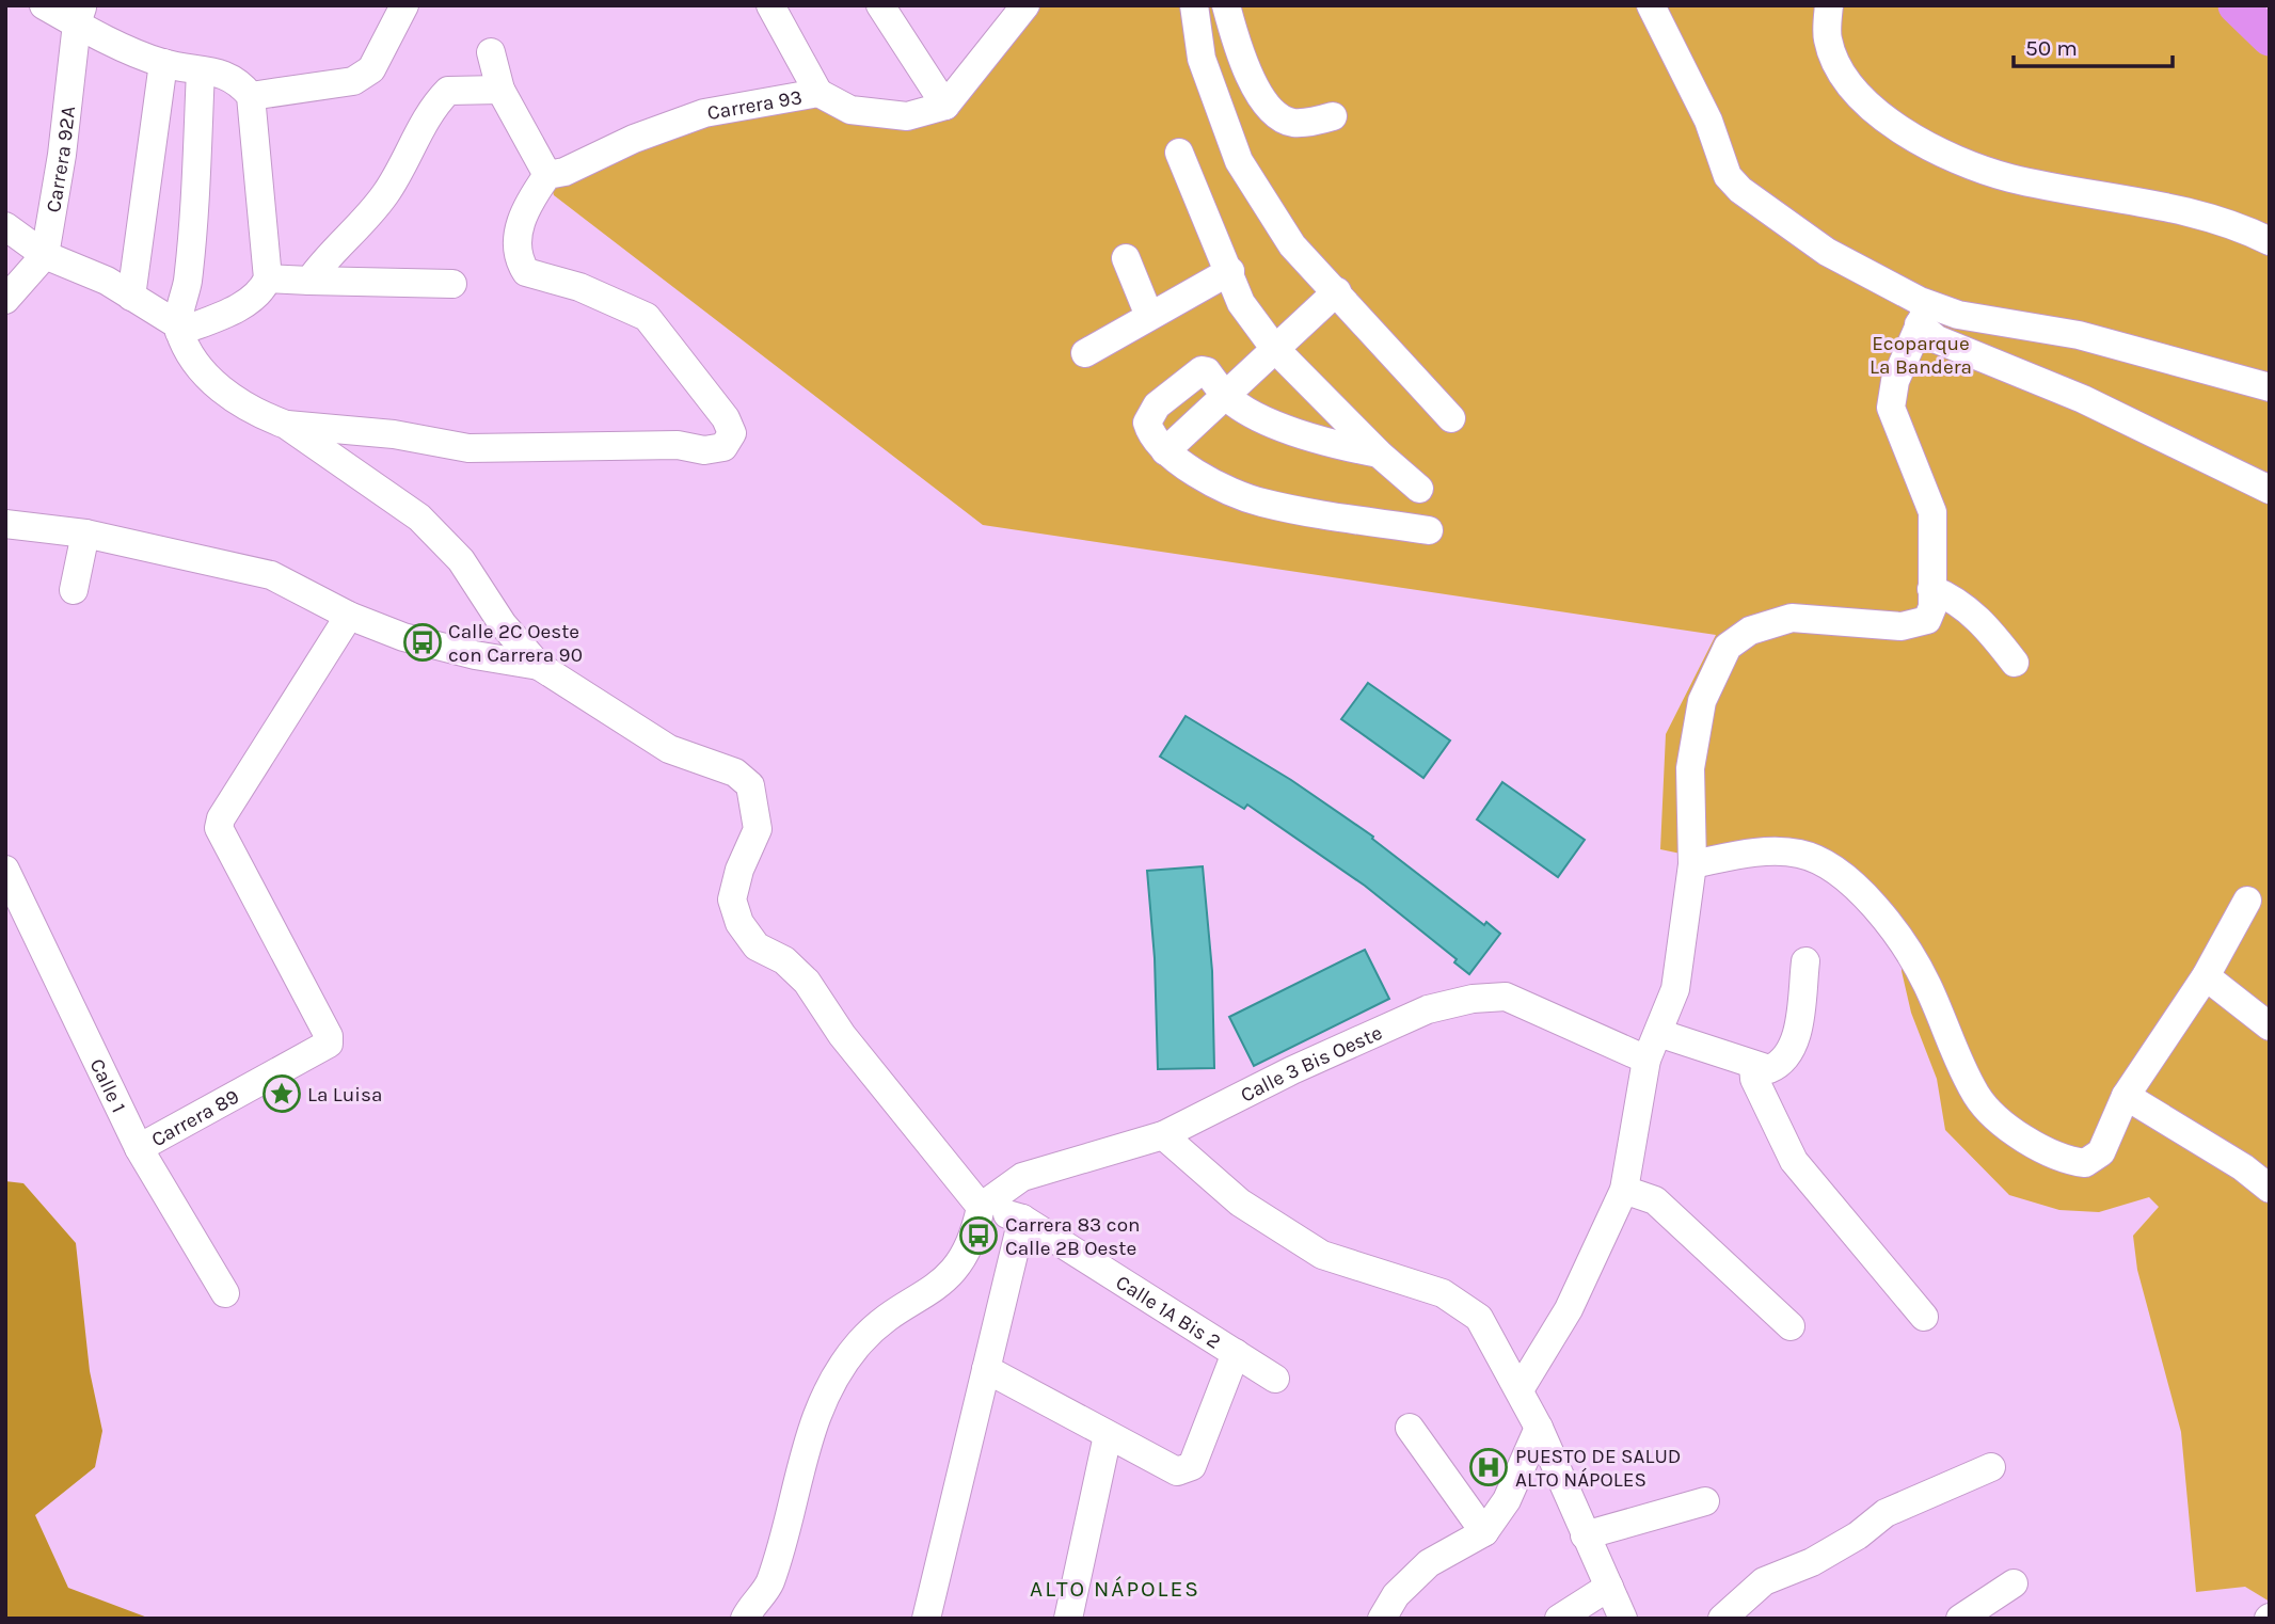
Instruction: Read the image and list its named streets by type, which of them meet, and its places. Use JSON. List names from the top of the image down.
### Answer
{
  "streets": {
    "street": [
      "Carrera 93",
      "Carrera 92A",
      "Calle 3 Bis Oeste",
      "Calle 1",
      "Carrera 89",
      "Calle 1A Bis 2"
    ]
  },
  "crossings": [
    ["Calle 3 Bis Oeste", "Calle 1A Bis 2"],
    ["Calle 1", "Carrera 89"]
  ],
  "districts": ["ALTO NÁPOLES"],
  "parks": ["Ecoparque La Bandera"],
  "places": {
    "bus stop": ["Calle 2C Oeste con Carrera 90", "Carrera 83 con Calle 2B Oeste"],
    "place": ["La Luisa"],
    "hospital": ["PUESTO DE SALUD ALTO NÁPOLES"]
  },
  "scale_bar": "50 m"
}
